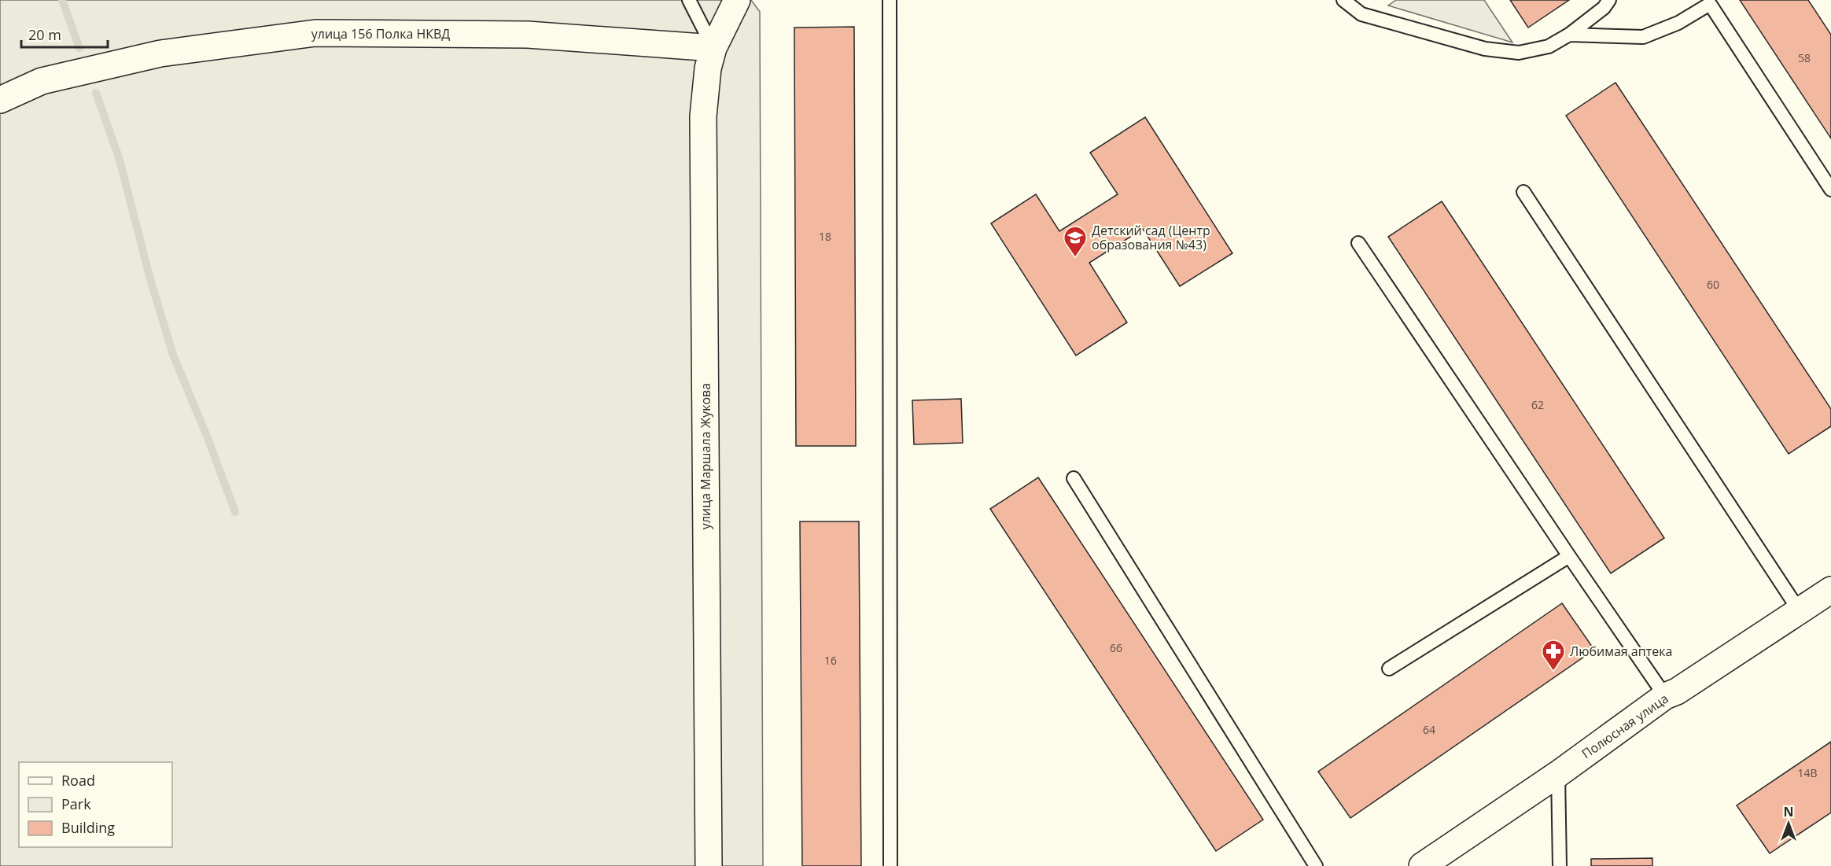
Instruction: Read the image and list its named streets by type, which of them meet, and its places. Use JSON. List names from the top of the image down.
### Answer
{
  "streets": {
    "street": ["улица 156 Полка НКВД", "улица Маршала Жукова", "Полюсная улица"]
  },
  "crossings": [
    ["улица 156 Полка НКВД", "улица Маршала Жукова"]
  ],
  "places": {
    "school or university": ["Детский сад (Центр образования №43)"],
    "pharmacy": ["Любимая аптека"]
  },
  "house_numbers": [
    "58",
    "18",
    "60",
    "62",
    "66",
    "16",
    "64",
    "14В"
  ],
  "legend": ["Road", "Park", "Building"],
  "scale_bar": "20 m",
  "north": "top"
}
